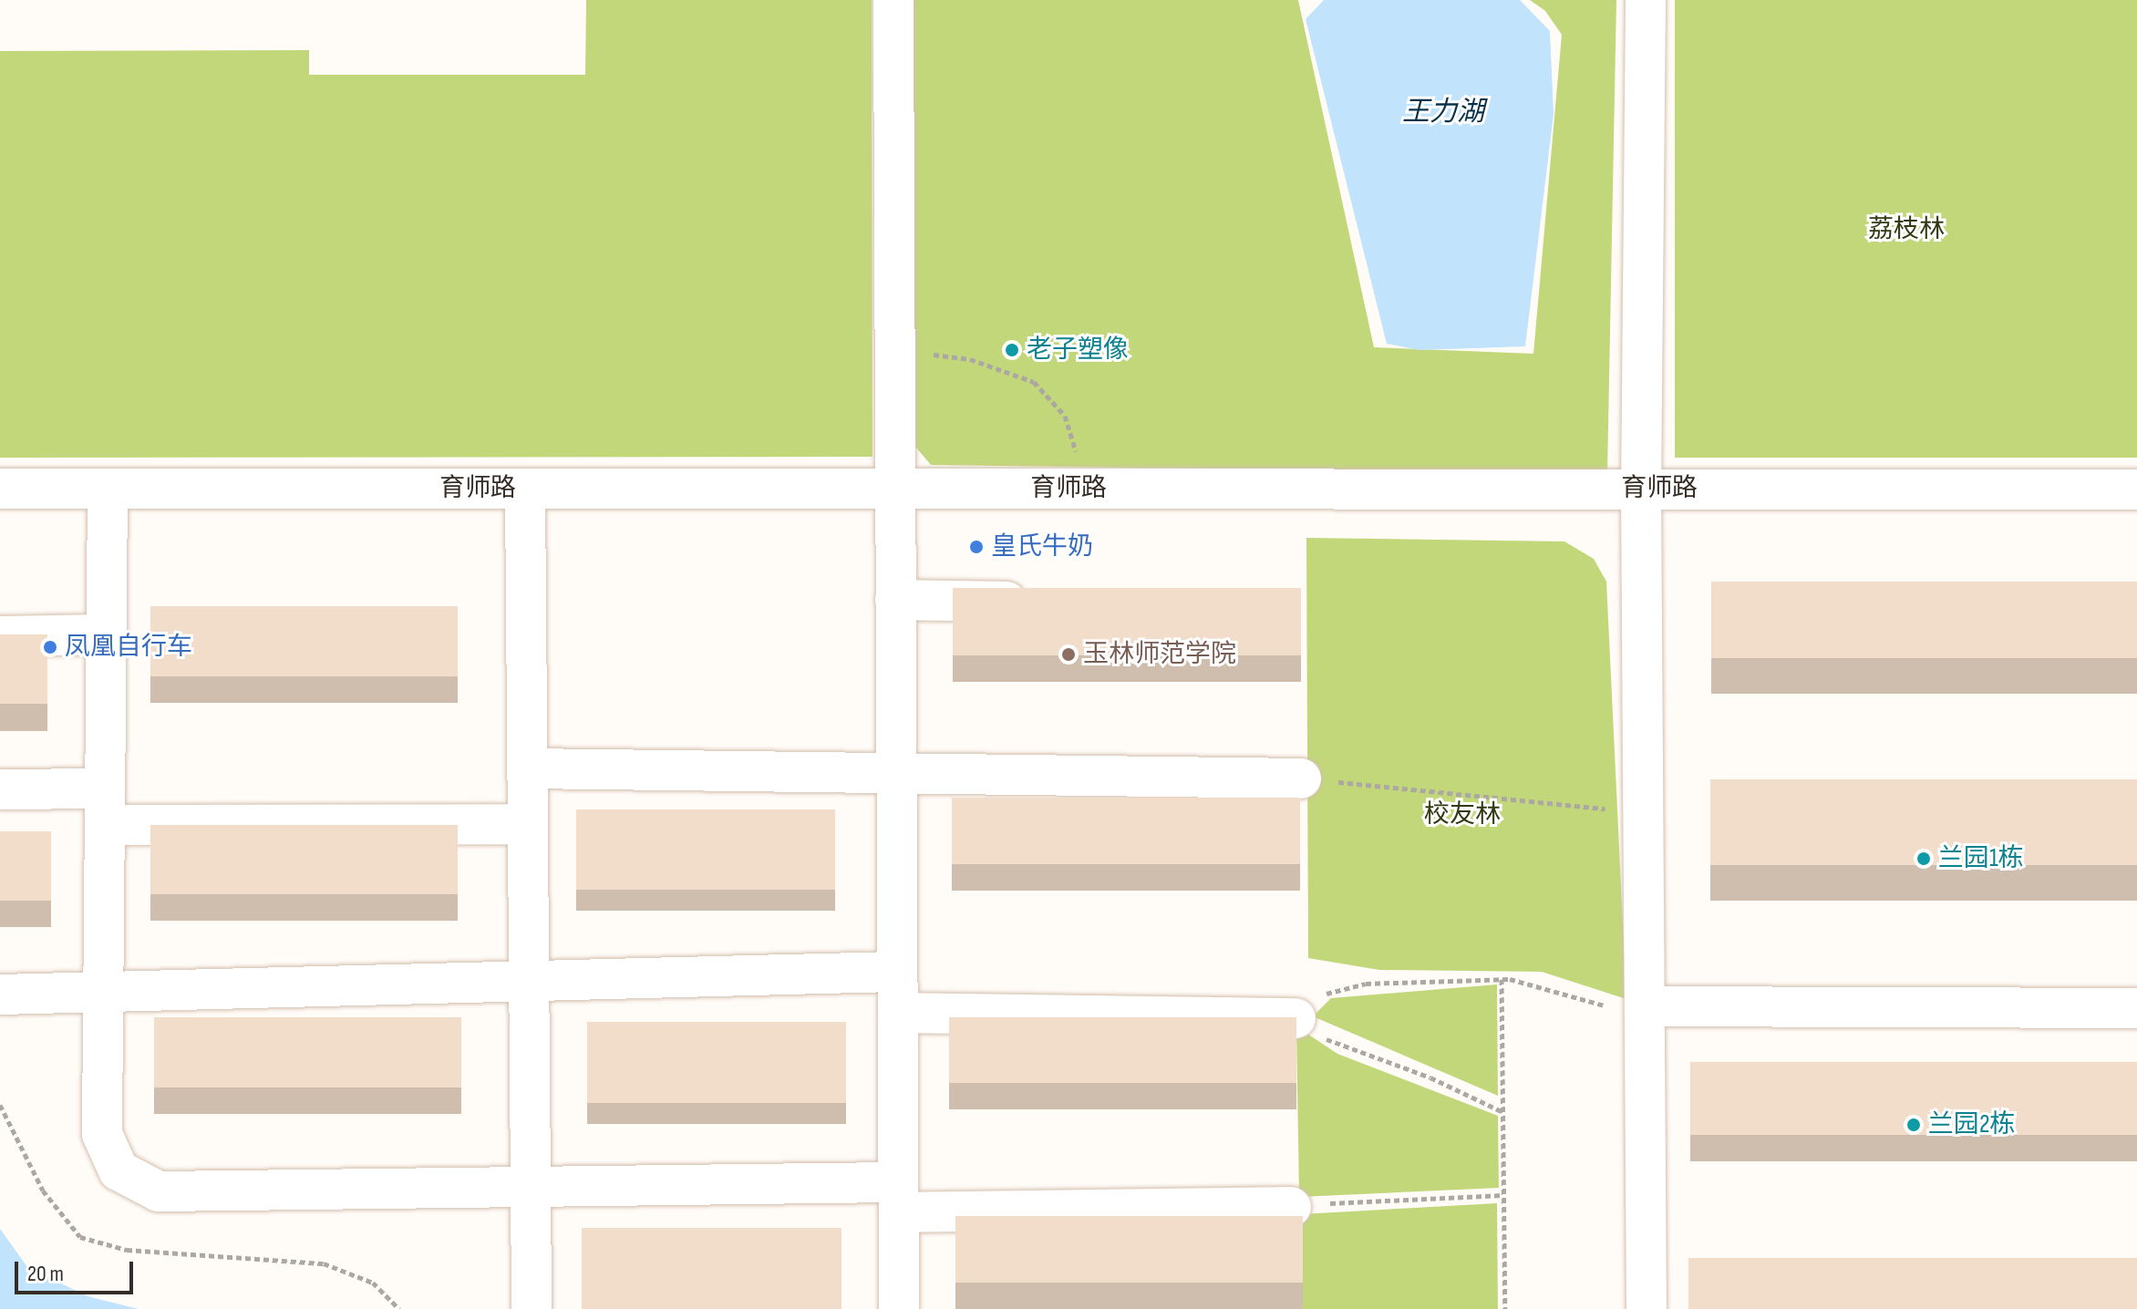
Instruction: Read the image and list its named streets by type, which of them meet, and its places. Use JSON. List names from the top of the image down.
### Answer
{
  "streets": {
    "lane": ["育师路"]
  },
  "water": ["王力湖"],
  "parks": ["荔枝林", "校友林"],
  "places": [
    "老子塑像",
    "皇氏牛奶",
    "凤凰自行车",
    "玉林师范学院",
    "兰园1栋",
    "兰园2栋"
  ],
  "scale_bar": "20 m"
}
